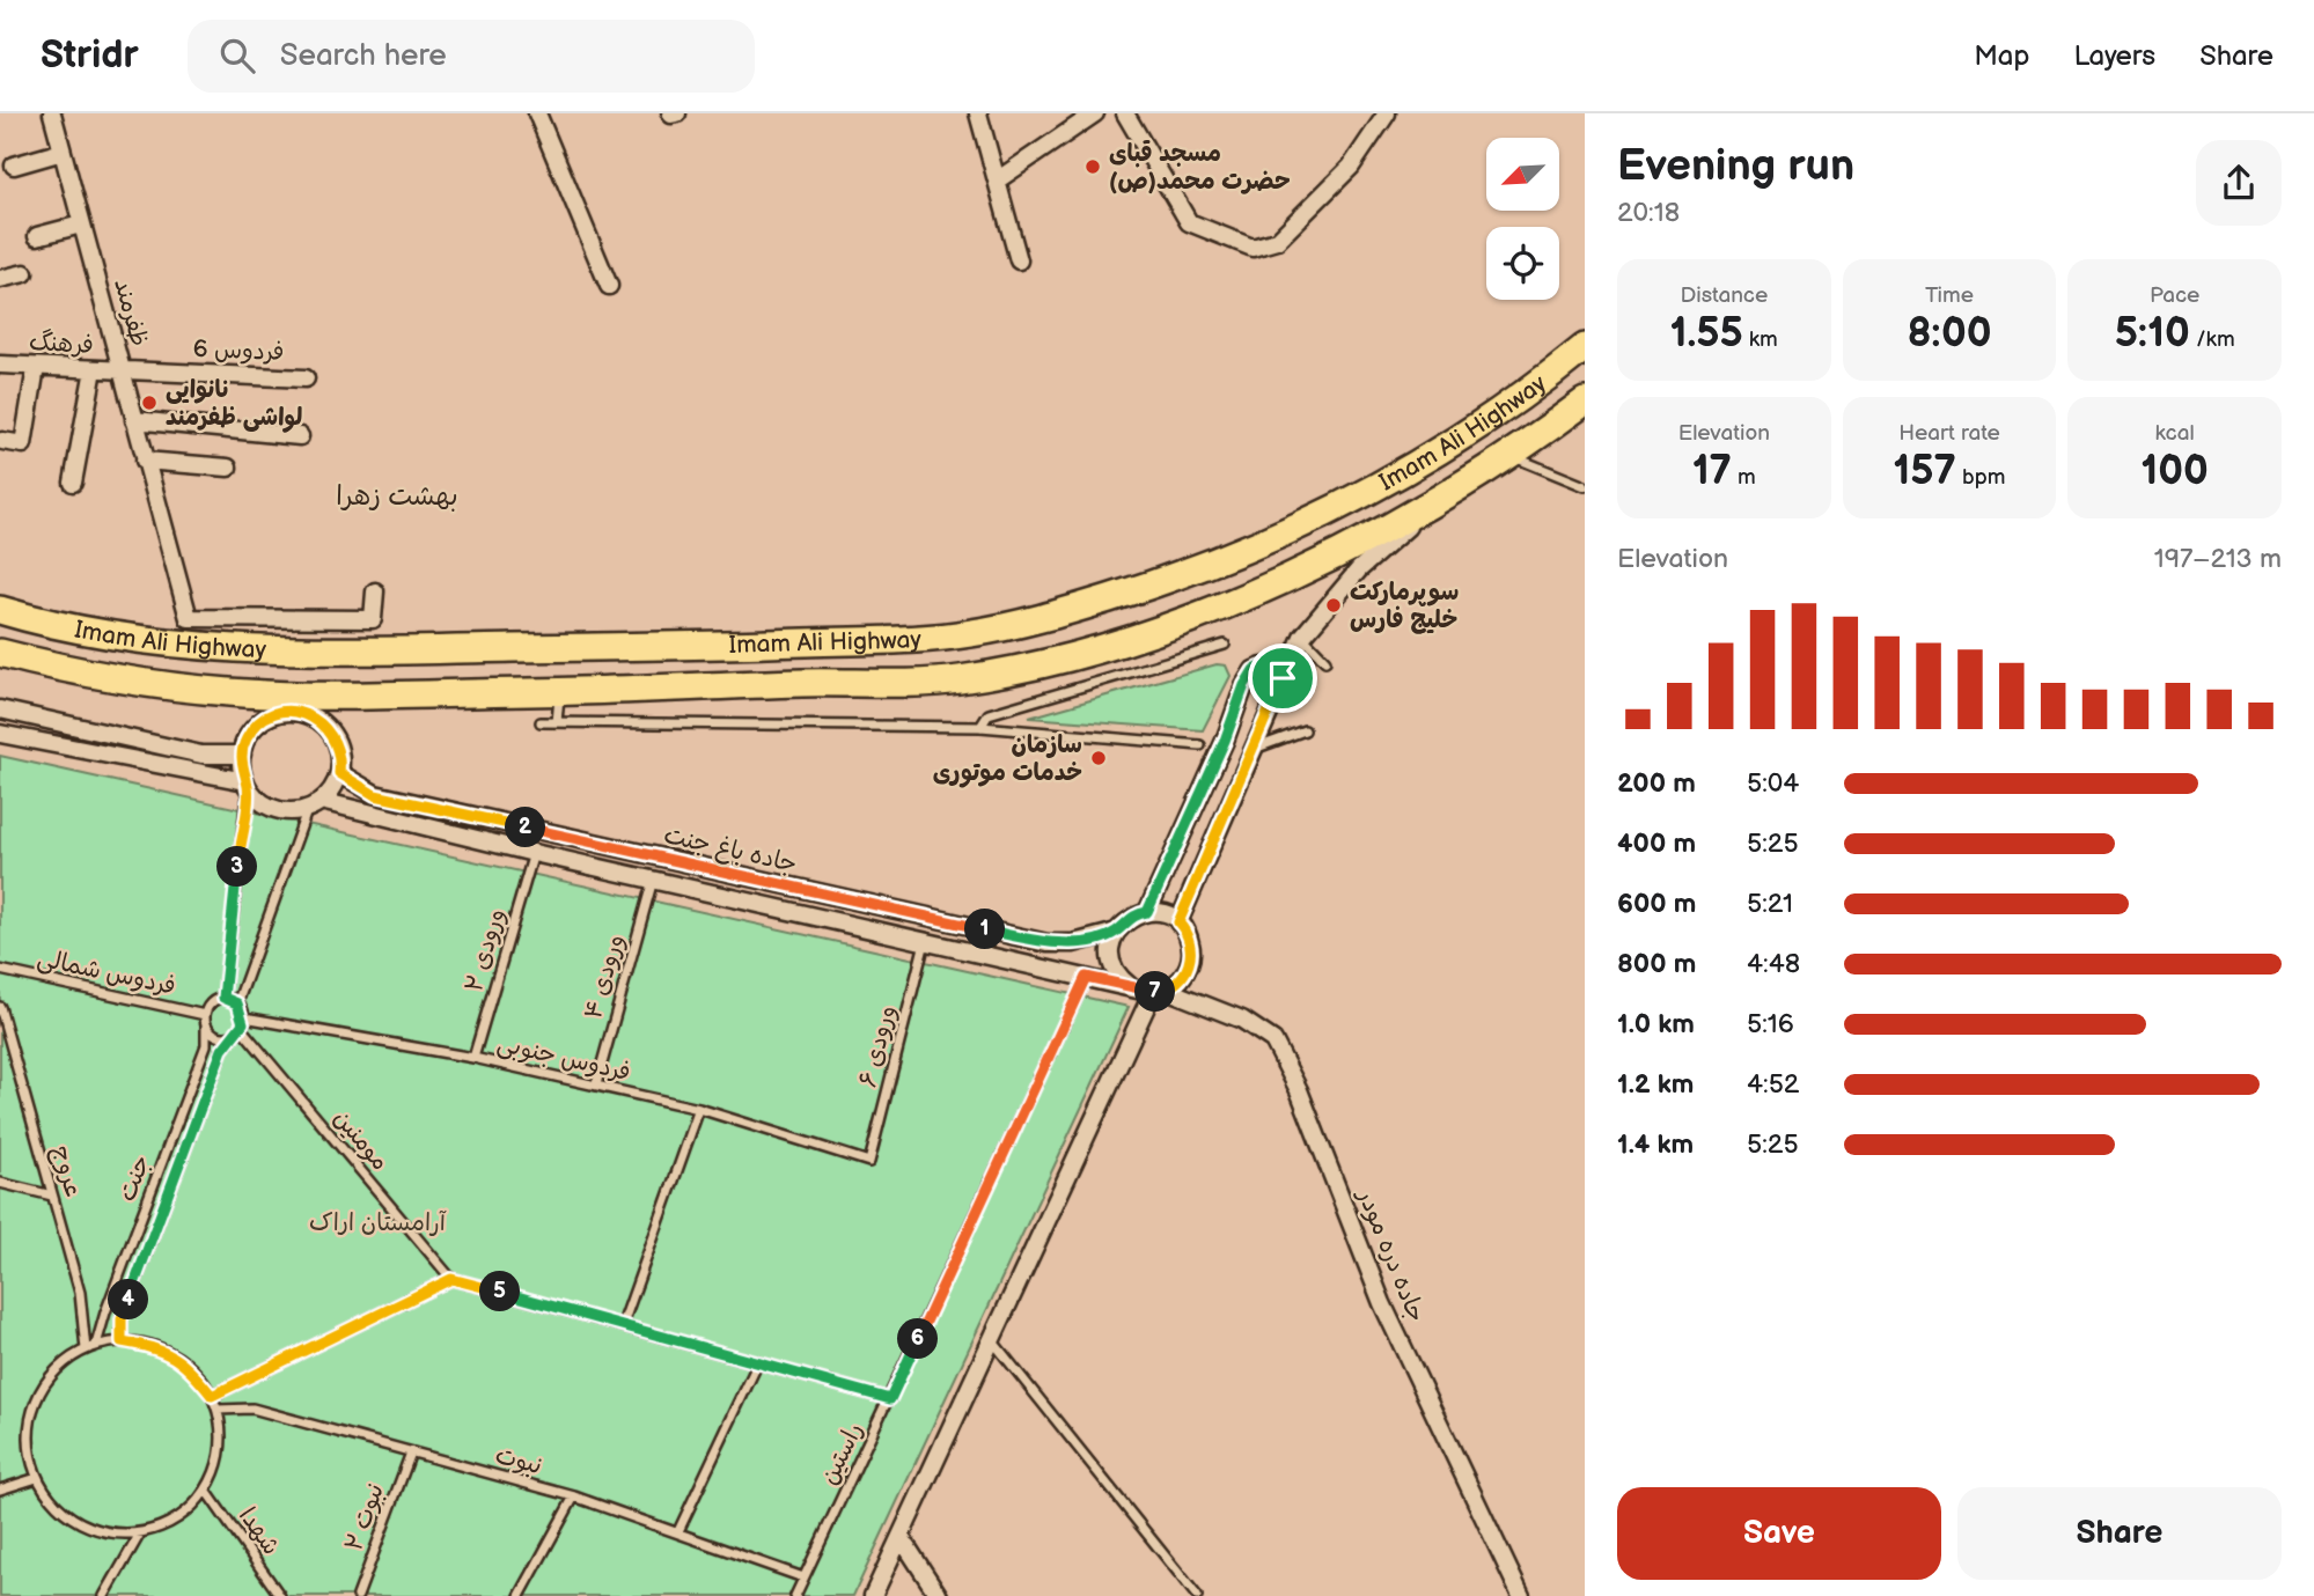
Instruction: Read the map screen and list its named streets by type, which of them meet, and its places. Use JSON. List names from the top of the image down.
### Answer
{
  "streets": {
    "highway": ["Imam Ali Highway"],
    "street": [
      "ظفرمند",
      "فرهنگ",
      "فردوس 6",
      "جاده باغ جنت",
      "جاده دره مودر"
    ],
    "lane": [
      "ورودی ۲",
      "فردوس شمالی",
      "ورودی ۴",
      "ورودی ۶",
      "فردوس جنوبی",
      "مومنین",
      "عروج",
      "جنت",
      "راستین",
      "نبوت",
      "نبوت ۲",
      "شهدا"
    ]
  },
  "crossings": [
    ["ظفرمند", "فرهنگ"],
    ["ظفرمند", "فردوس 6"],
    ["فرهنگ", "فردوس 6"],
    ["جاده باغ جنت", "ورودی ۲"],
    ["جاده باغ جنت", "ورودی ۴"],
    ["جاده باغ جنت", "ورودی ۶"],
    ["جاده باغ جنت", "جاده دره مودر"],
    ["جاده باغ جنت", "راستین"],
    ["ورودی ۲", "فردوس جنوبی"],
    ["فردوس شمالی", "فردوس جنوبی"],
    ["فردوس شمالی", "مومنین"],
    ["فردوس شمالی", "جنت"],
    ["ورودی ۴", "فردوس جنوبی"],
    ["ورودی ۶", "فردوس جنوبی"],
    ["فردوس جنوبی", "مومنین"],
    ["فردوس جنوبی", "جنت"],
    ["مومنین", "جنت"],
    ["عروج", "جنت"],
    ["عروج", "نبوت"],
    ["عروج", "شهدا"],
    ["جنت", "نبوت"],
    ["جنت", "شهدا"],
    ["راستین", "نبوت"],
    ["نبوت", "نبوت ۲"],
    ["نبوت", "شهدا"]
  ],
  "districts": ["بهشت زهرا"],
  "parks": ["آرامستان اراک"],
  "places": [
    "مسجد قبای حضرت محمد‌(ص)",
    "نانوایی لواشی ظفرمند",
    "سوپرمارکت خلیج فارس",
    "سازمان خدمات موتوری"
  ],
  "north": "bottom left",
  "page": {
    "header": "Stridr",
    "search": "Search here",
    "nav": ["Map", "Layers", "Share"],
    "heading": ["Evening run", "20:18"],
    "stats": [
      ["Distance", "1.55 km"],
      ["Time", "8:00"],
      ["Pace", "5:10 /km"],
      ["Elevation", "17 m"],
      ["Heart rate", "157 bpm"],
      ["kcal", "100"]
    ],
    "chart": ["Elevation", "197–213 m"],
    "list": [
      {
        "name": "200 m",
        "note": "5:04"
      },
      {
        "name": "400 m",
        "note": "5:25"
      },
      {
        "name": "600 m",
        "note": "5:21"
      },
      {
        "name": "800 m",
        "note": "4:48"
      },
      {
        "name": "1.0 km",
        "note": "5:16"
      },
      {
        "name": "1.2 km",
        "note": "4:52"
      },
      {
        "name": "1.4 km",
        "note": "5:25"
      }
    ],
    "pins": [
      "2",
      "3",
      "1",
      "7",
      "5",
      "4",
      "6"
    ],
    "buttons": ["Save", "Share"]
  }
}
